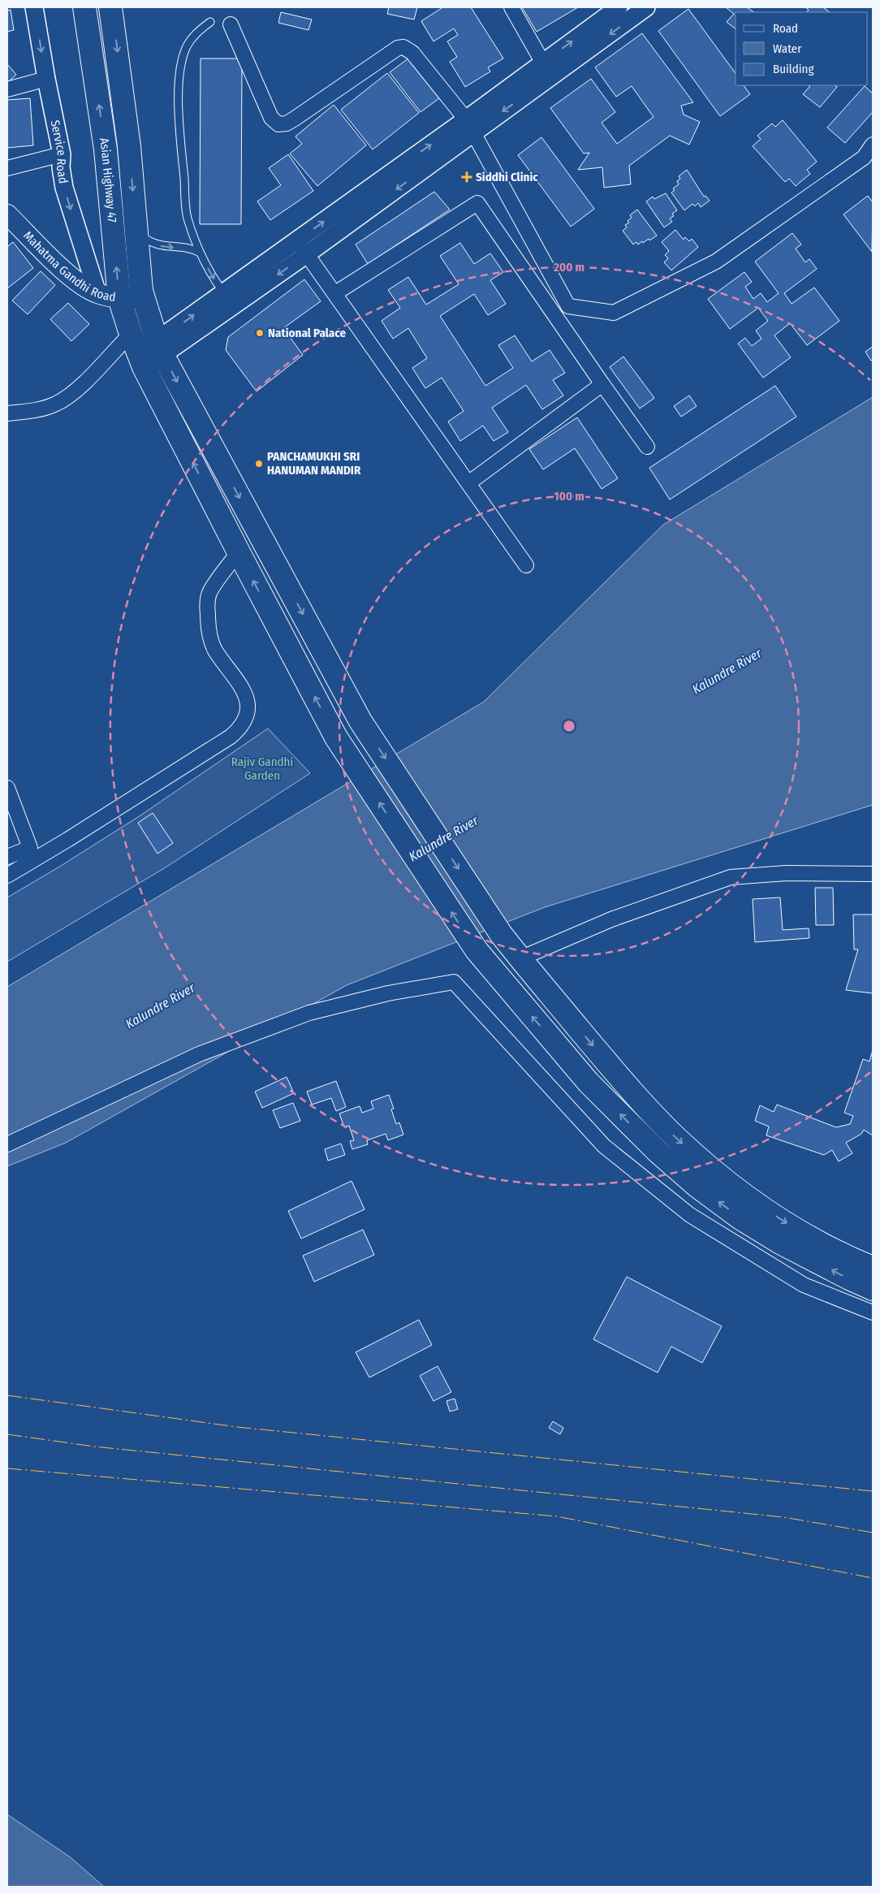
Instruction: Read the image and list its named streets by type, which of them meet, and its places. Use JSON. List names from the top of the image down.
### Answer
{
  "streets": {
    "highway": ["Asian Highway 47"],
    "main road": ["Mahatma Gandhi Road"],
    "street": ["Service Road"]
  },
  "crossings": [
    ["Service Road", "Mahatma Gandhi Road"],
    ["Asian Highway 47", "Mahatma Gandhi Road"]
  ],
  "one_way": ["Service Road"],
  "water": ["Kalundre River"],
  "parks": ["Rajiv Gandhi Garden"],
  "places": {
    "health": ["Siddhi Clinic"],
    "other": ["National Palace", "PANCHAMUKHI SRI HANUMAN MANDIR"]
  },
  "legend": ["Road", "Water", "Building"],
  "rings": ["200 m", "100 m"]
}
